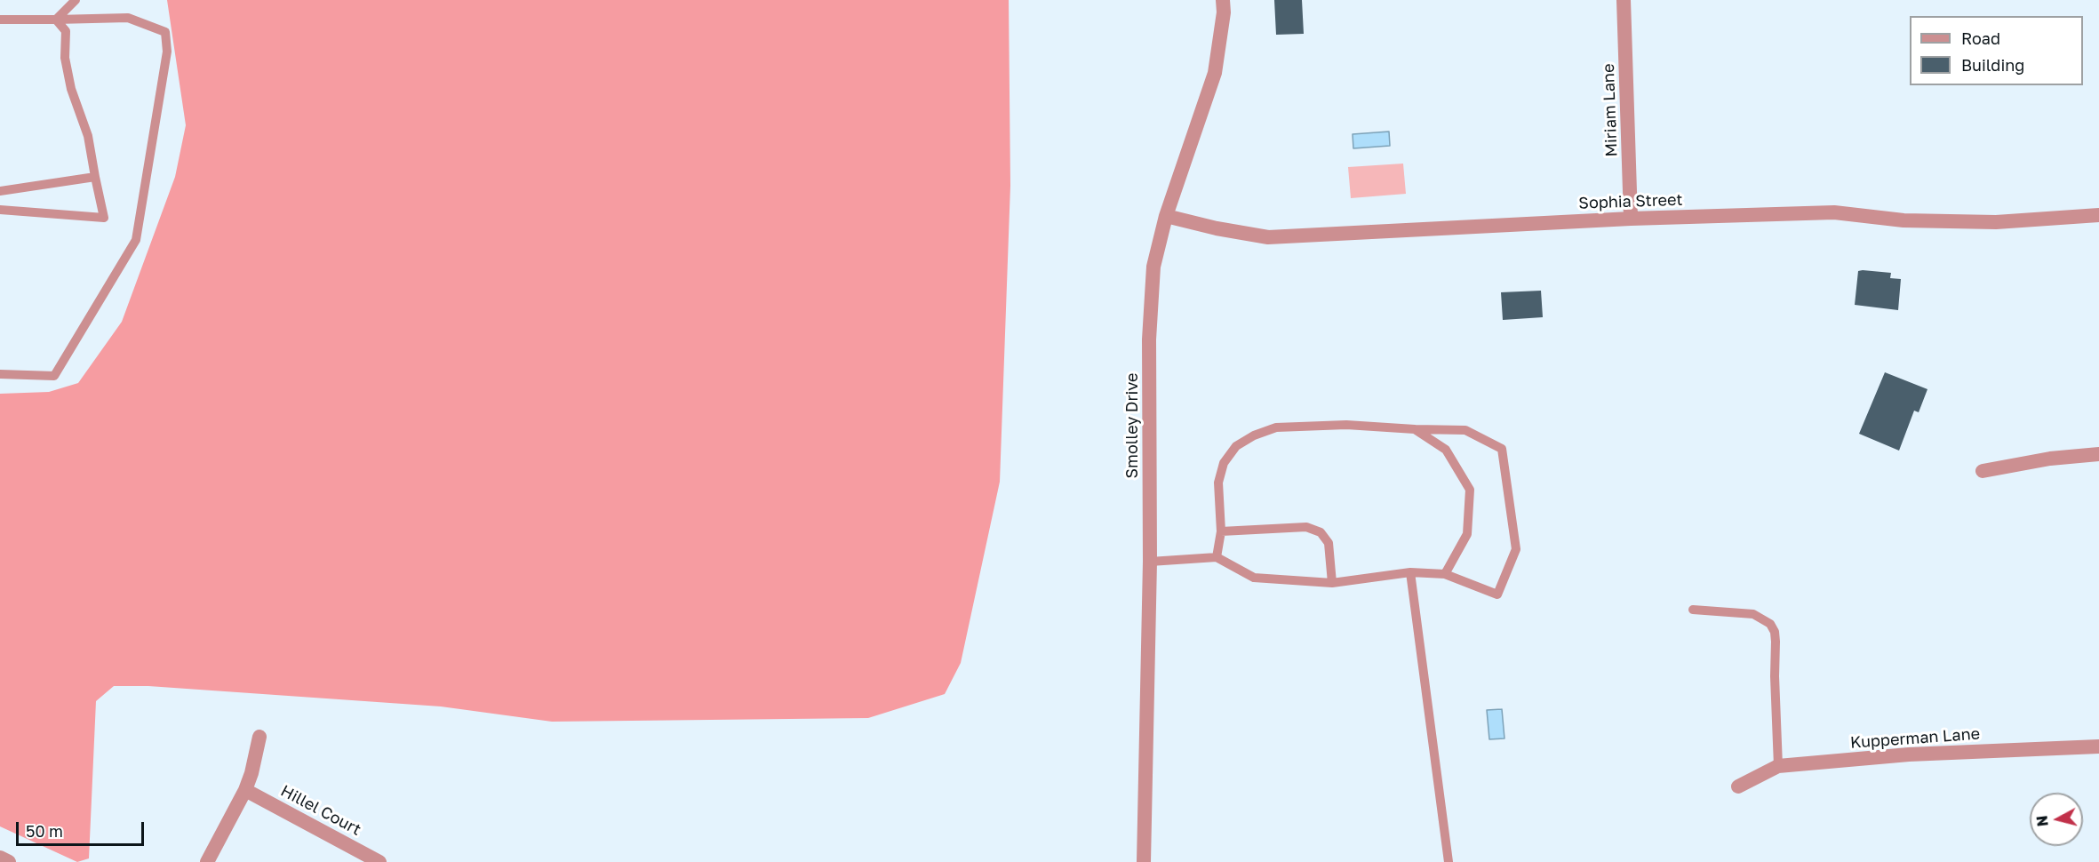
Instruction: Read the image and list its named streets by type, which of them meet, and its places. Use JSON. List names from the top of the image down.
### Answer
{
  "streets": {
    "street": [
      "Miriam Lane",
      "Sophia Street",
      "Smolley Drive",
      "Kupperman Lane",
      "Hillel Court"
    ]
  },
  "crossings": [
    ["Miriam Lane", "Sophia Street"],
    ["Sophia Street", "Smolley Drive"]
  ],
  "legend": ["Road", "Building"],
  "scale_bar": "50 m",
  "north": "left"
}
